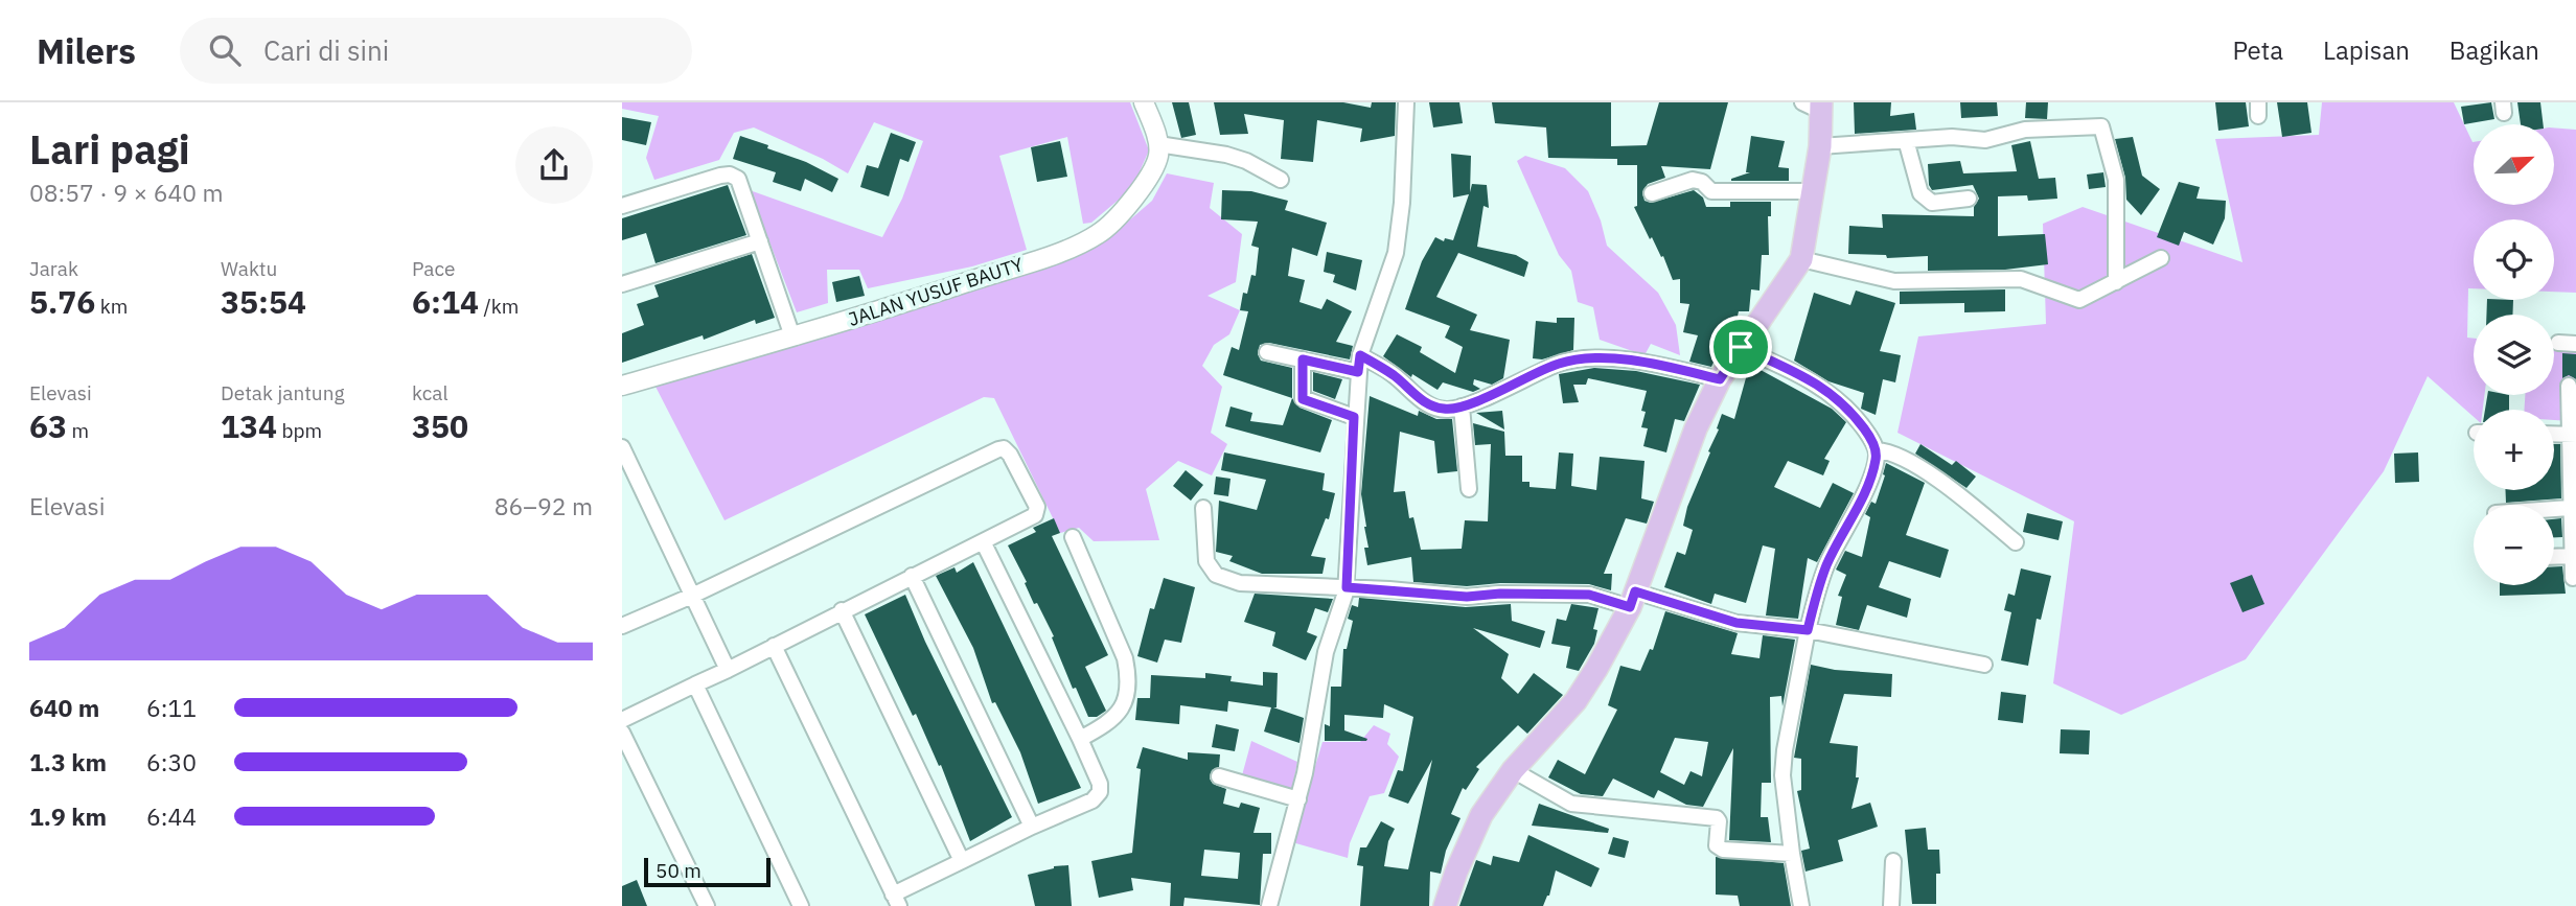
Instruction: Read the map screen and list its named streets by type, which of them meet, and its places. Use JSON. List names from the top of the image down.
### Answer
{
  "streets": {
    "street": ["JALAN YUSUF BAUTY"]
  },
  "scale_bar": "50 m",
  "north": "top right",
  "page": {
    "header": "Milers",
    "search": "Cari di sini",
    "nav": ["Peta", "Lapisan", "Bagikan"],
    "heading": ["Lari pagi", "08:57 · 9 × 640 m"],
    "map_buttons": ["+", "−"],
    "stats": [
      ["Jarak", "5.76 km"],
      ["Waktu", "35:54"],
      ["Pace", "6:14 /km"],
      ["Elevasi", "63 m"],
      ["Detak jantung", "134 bpm"],
      ["kcal", "350"]
    ],
    "chart": ["Elevasi", "86–92 m"],
    "list": [
      {
        "name": "640 m",
        "note": "6:11"
      },
      {
        "name": "1.3 km",
        "note": "6:30"
      },
      {
        "name": "1.9 km",
        "note": "6:44"
      }
    ],
    "scale": "50 m"
  }
}
